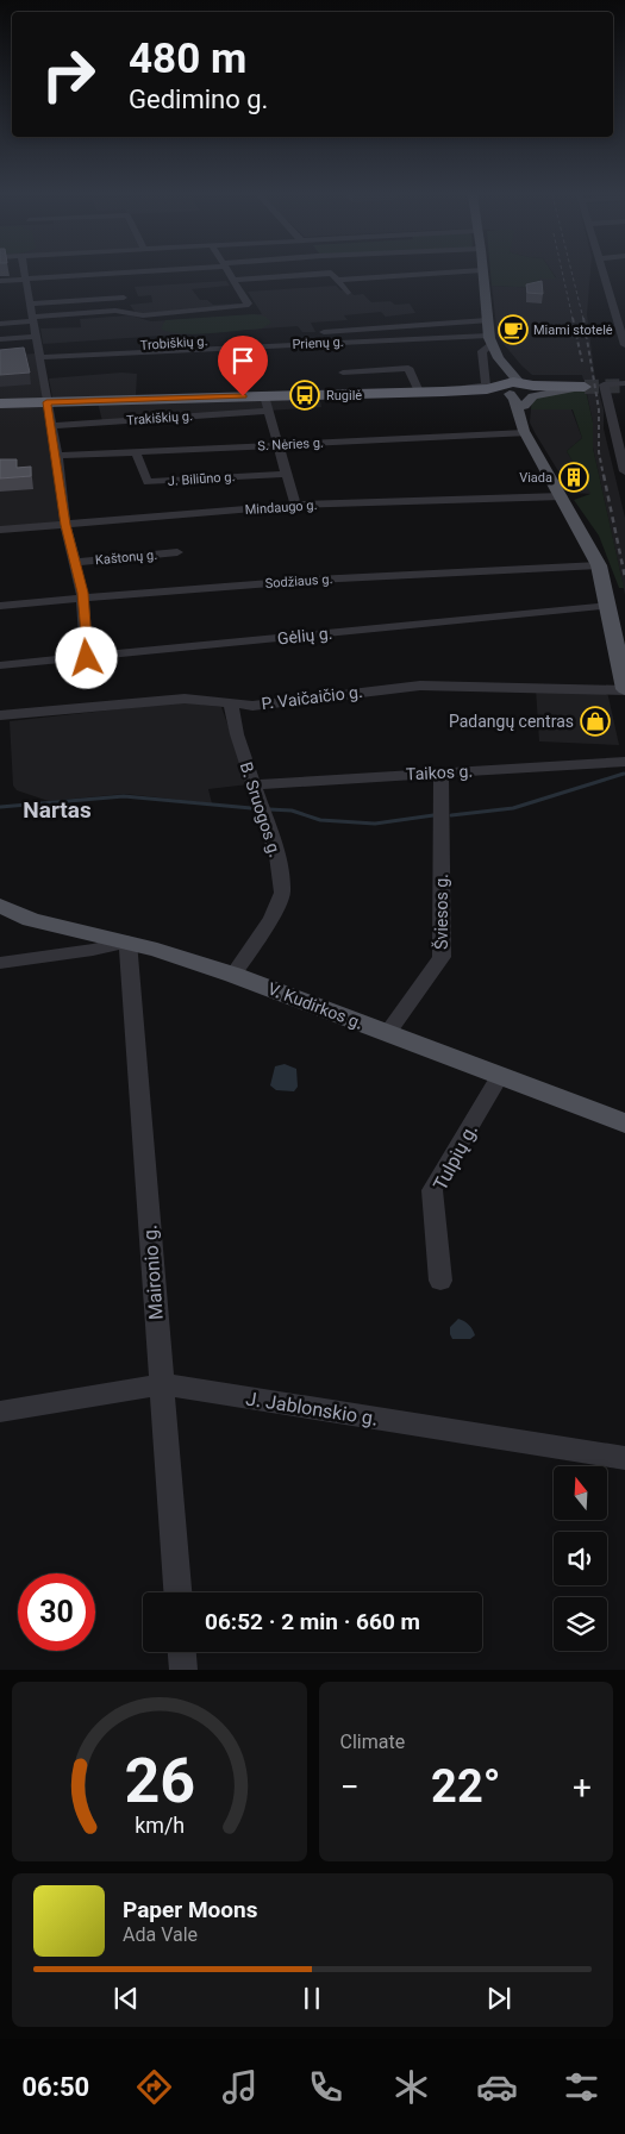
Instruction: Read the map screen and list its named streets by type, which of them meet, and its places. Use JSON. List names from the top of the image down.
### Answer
{
  "streets": {
    "main road": ["V. Kudirkos g."],
    "street": [
      "Trobiškių g.",
      "Prienų g.",
      "Trakiškių g.",
      "S. Nėries g.",
      "J. Biliūno g.",
      "Mindaugo g.",
      "Kaštonų g.",
      "Sodžiaus g.",
      "Gėlių g.",
      "P. Vaičaičio g.",
      "Taikos g.",
      "B. Sruogos g.",
      "Šviesos g.",
      "Tulpių g.",
      "Maironio g.",
      "J. Jablonskio g."
    ]
  },
  "crossings": [
    ["Trobiškių g.", "Prienų g."],
    ["S. Nėries g.", "J. Biliūno g."],
    ["P. Vaičaičio g.", "B. Sruogos g."],
    ["Taikos g.", "B. Sruogos g."],
    ["Taikos g.", "Šviesos g."],
    ["B. Sruogos g.", "V. Kudirkos g."],
    ["Šviesos g.", "V. Kudirkos g."],
    ["V. Kudirkos g.", "Tulpių g."],
    ["V. Kudirkos g.", "Maironio g."],
    ["Maironio g.", "J. Jablonskio g."]
  ],
  "districts": ["Nartas"],
  "places": {
    "cafe": ["Miami stotelė"],
    "bus stop": ["Rugilė"],
    "building": ["Viada"],
    "shop": ["Padangų centras"]
  },
  "north": "top",
  "page": {
    "turn": ["480 m", "Gedimino g."],
    "limit": "30",
    "trip": "06:52 · 2 min · 660 m",
    "tile": "Climate",
    "heat": ["−", "22°", "+"],
    "song": ["Paper Moons", "Ada Vale"],
    "tabs": "06:50",
    "gauge": ["26", "km/h"]
  }
}
